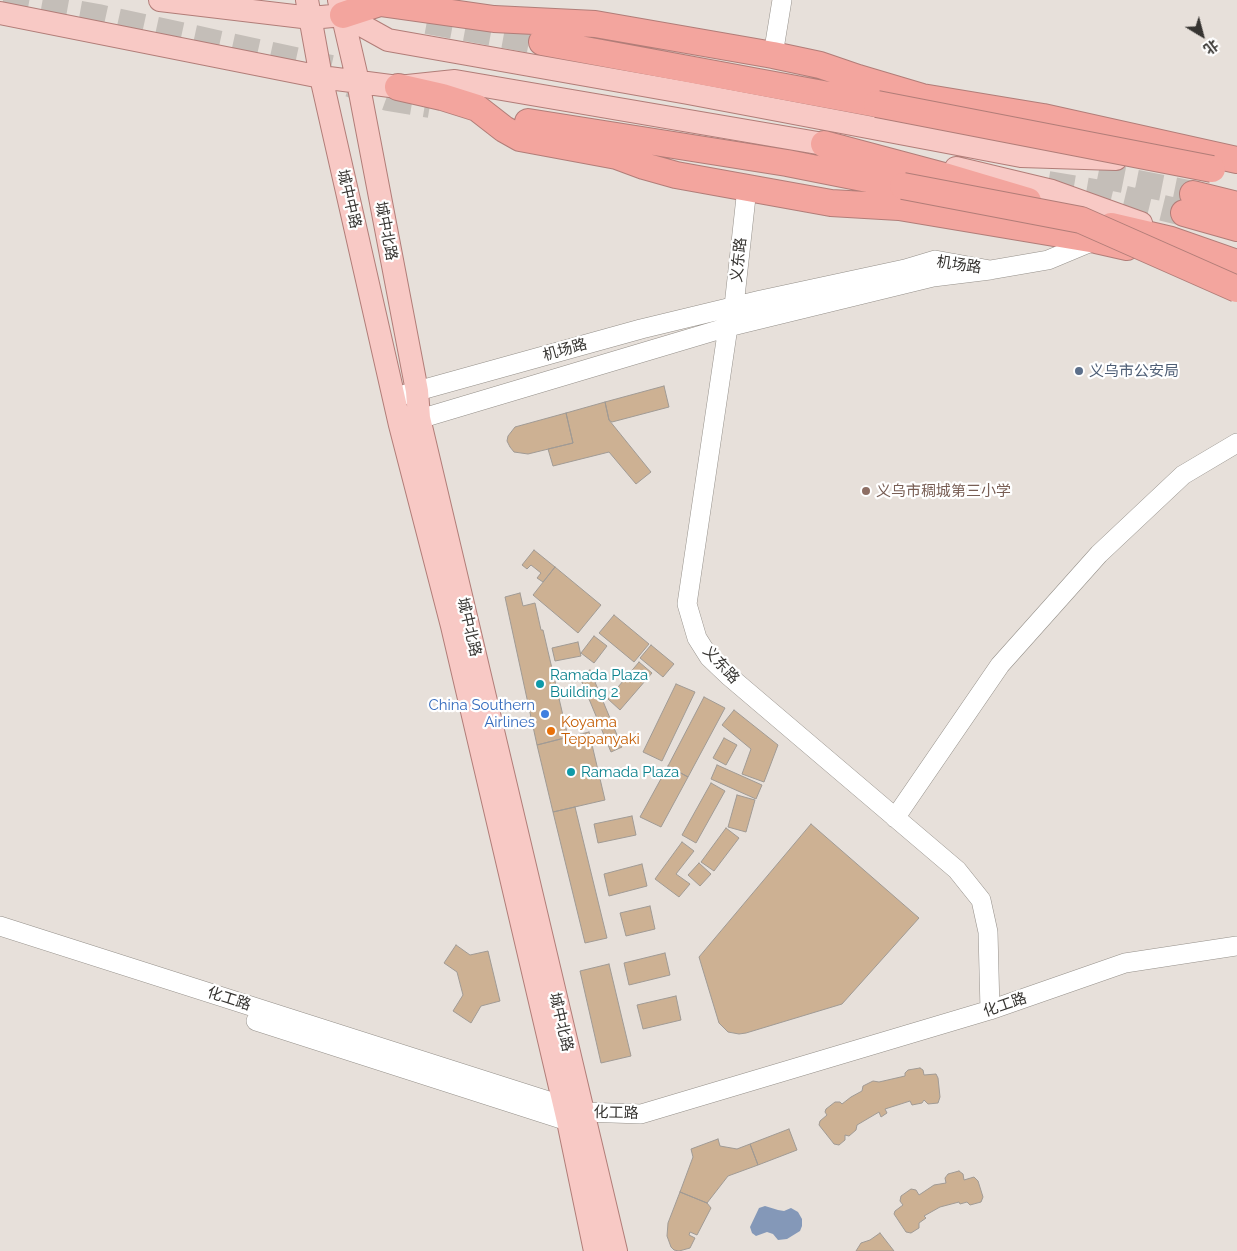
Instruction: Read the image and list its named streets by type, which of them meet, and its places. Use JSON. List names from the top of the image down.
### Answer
{
  "streets": {
    "main road": ["城中中路", "城中北路"],
    "street": ["义东路", "机场路", "化工路"]
  },
  "crossings": [
    ["城中中路", "城中北路"],
    ["城中中路", "机场路"],
    ["城中北路", "机场路"],
    ["城中北路", "化工路"],
    ["义东路", "机场路"],
    ["义东路", "化工路"]
  ],
  "places": [
    "义乌市公安局",
    "义乌市稠城第三小学",
    "Ramada Plaza Building 2",
    "China Southern Airlines",
    "Koyama Teppanyaki",
    "Ramada Plaza"
  ],
  "north": "bottom right"
}
